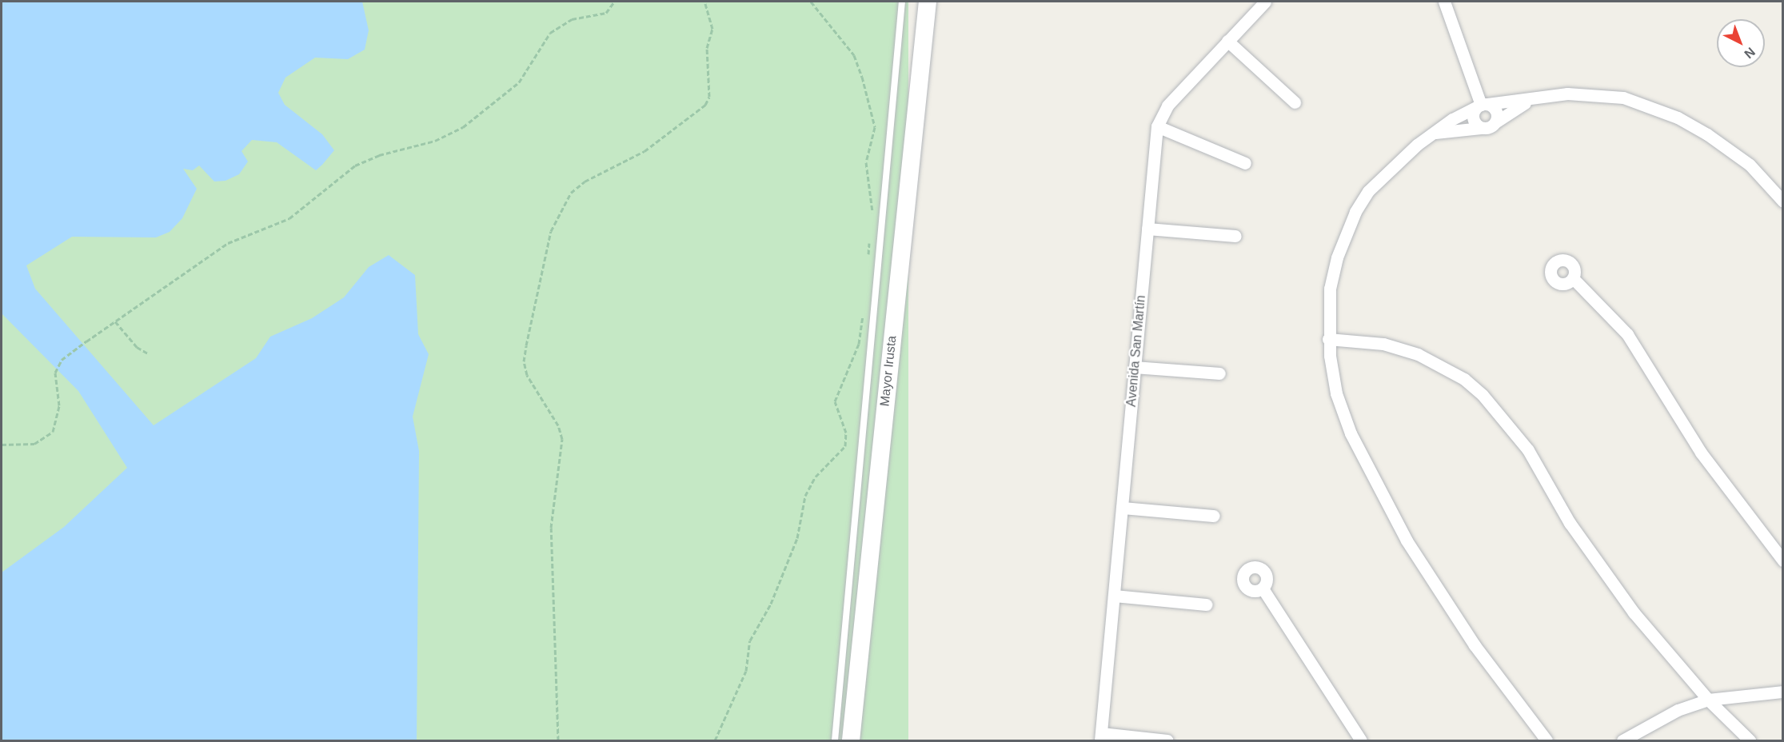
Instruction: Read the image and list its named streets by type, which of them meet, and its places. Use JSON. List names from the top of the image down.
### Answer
{
  "streets": {
    "main road": ["Mayor Irusta"],
    "street": ["Avenida San Martín"]
  },
  "north": "bottom right"
}
